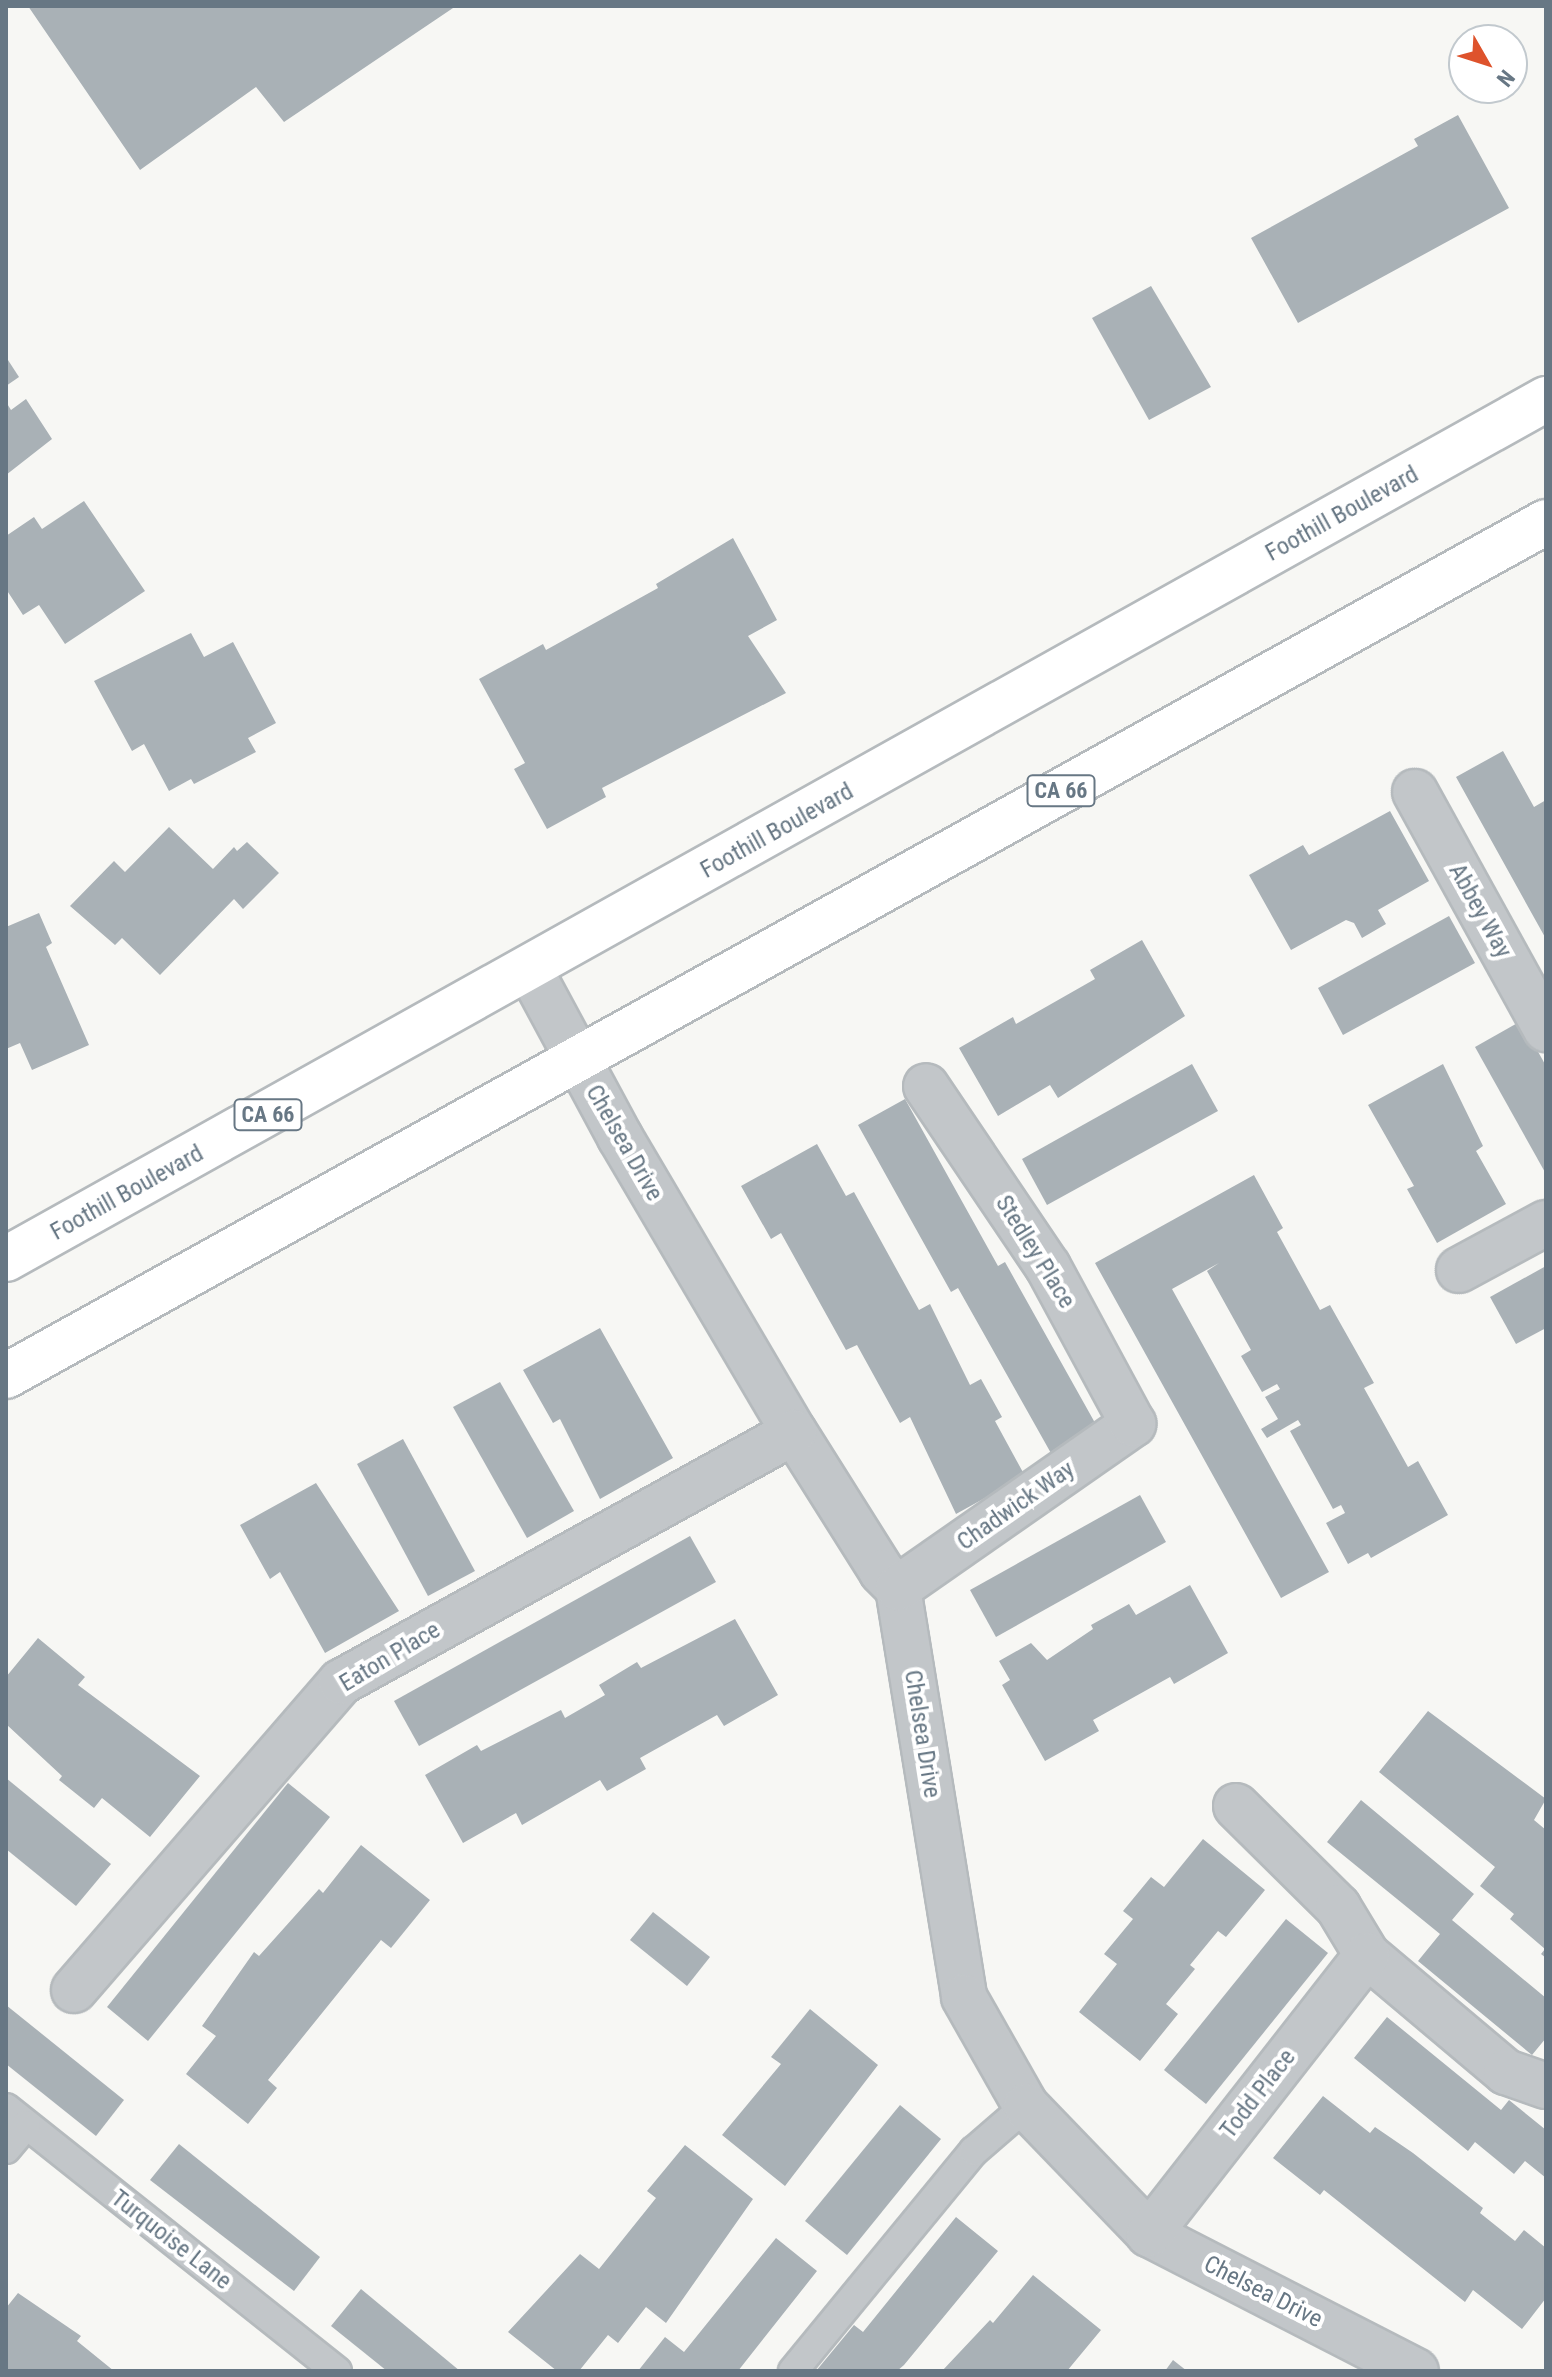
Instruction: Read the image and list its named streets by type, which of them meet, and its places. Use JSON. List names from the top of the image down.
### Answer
{
  "streets": {
    "main road": ["Foothill Boulevard", "CA 66"],
    "street": [
      "Abbey Way",
      "Chelsea Drive",
      "Stedley Place",
      "Chadwick Way",
      "Eaton Place",
      "Todd Place"
    ],
    "lane": ["Turquoise Lane"]
  },
  "crossings": [
    ["Foothill Boulevard", "Chelsea Drive"],
    ["CA 66", "Chelsea Drive"],
    ["Chelsea Drive", "Chadwick Way"],
    ["Chelsea Drive", "Eaton Place"],
    ["Chelsea Drive", "Todd Place"],
    ["Stedley Place", "Chadwick Way"]
  ],
  "north": "bottom right"
}
